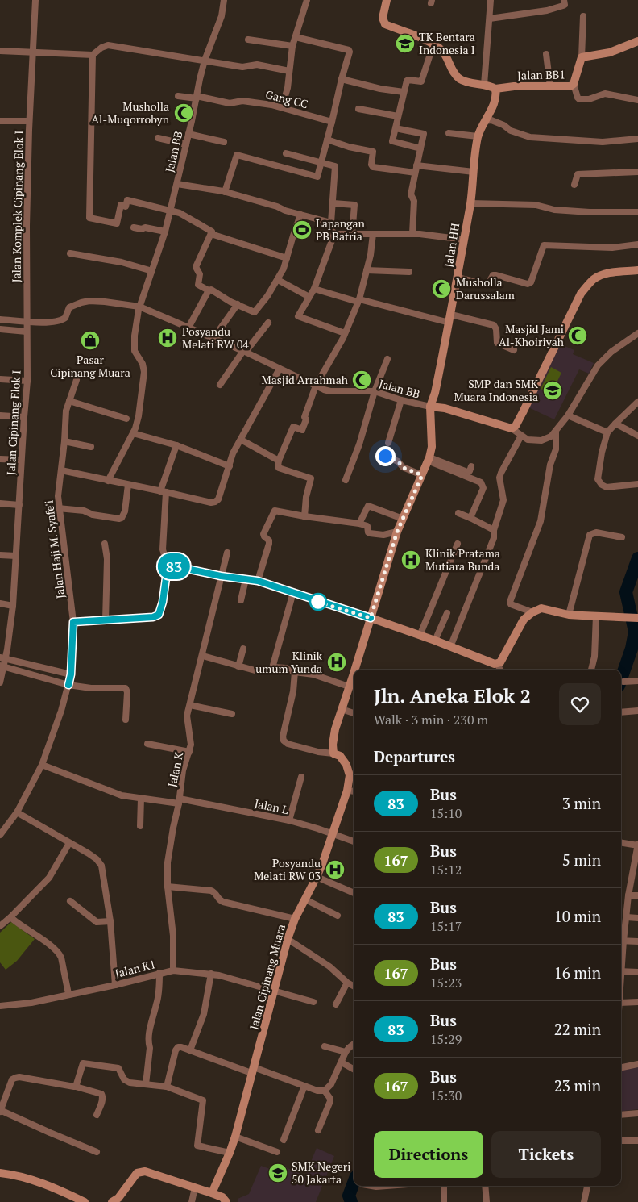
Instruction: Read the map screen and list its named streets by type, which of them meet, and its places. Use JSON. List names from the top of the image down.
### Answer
{
  "streets": {
    "street": [
      "Jalan BB1",
      "Gang CC",
      "Jalan BB",
      "Jalan Komplek Cipinang Elok I",
      "Jalan HH",
      "Jalan Cipinang Elok I",
      "Jalan Haji M. Syafe'i",
      "Jalan K",
      "Jalan L",
      "Jalan K1",
      "Jalan Cipinang Muara"
    ]
  },
  "crossings": [
    ["Jalan BB1", "Jalan HH"],
    ["Gang CC", "Jalan BB"],
    ["Jalan BB", "Jalan Komplek Cipinang Elok I"],
    ["Jalan BB", "Jalan HH"],
    ["Jalan BB", "Jalan Cipinang Elok I"],
    ["Jalan Komplek Cipinang Elok I", "Jalan Cipinang Elok I"],
    ["Jalan Haji M. Syafe'i", "Jalan L"],
    ["Jalan K", "Jalan L"],
    ["Jalan K", "Jalan K1"],
    ["Jalan L", "Jalan Cipinang Muara"],
    ["Jalan K1", "Jalan Cipinang Muara"]
  ],
  "places": {
    "school or university": ["TK Bentara Indonesia I", "SMP dan SMK Muara Indonesia", "SMK Negeri 50 Jakarta"],
    "mosque": [
      "Musholla Al-Muqorrobyn",
      "Musholla Darussalam",
      "Masjid Jami Al-Khoiriyah",
      "Masjid Arrahmah"
    ],
    "sports": ["Lapangan PB Batria"],
    "hospital": [
      "Posyandu Melati RW 04",
      "Klinik Pratama Mutiara Bunda",
      "Klinik umum Yunda",
      "Posyandu Melati RW 03"
    ],
    "shop": ["Pasar Cipinang Muara"]
  },
  "lines": ["bus line 83"],
  "page": {
    "on_map": "83",
    "heading": [
      ["Jln. Aneka Elok 2", "Walk · 3 min · 230 m"],
      "Departures"
    ],
    "list": [
      {
        "mark": "83",
        "name": "Bus",
        "note": "15:10",
        "value": "3 min"
      },
      {
        "mark": "167",
        "name": "Bus",
        "note": "15:12",
        "value": "5 min"
      },
      {
        "mark": "83",
        "name": "Bus",
        "note": "15:17",
        "value": "10 min"
      },
      {
        "mark": "167",
        "name": "Bus",
        "note": "15:23",
        "value": "16 min"
      },
      {
        "mark": "83",
        "name": "Bus",
        "note": "15:29",
        "value": "22 min"
      },
      {
        "mark": "167",
        "name": "Bus",
        "note": "15:30",
        "value": "23 min"
      }
    ],
    "buttons": ["Directions", "Tickets"]
  }
}
